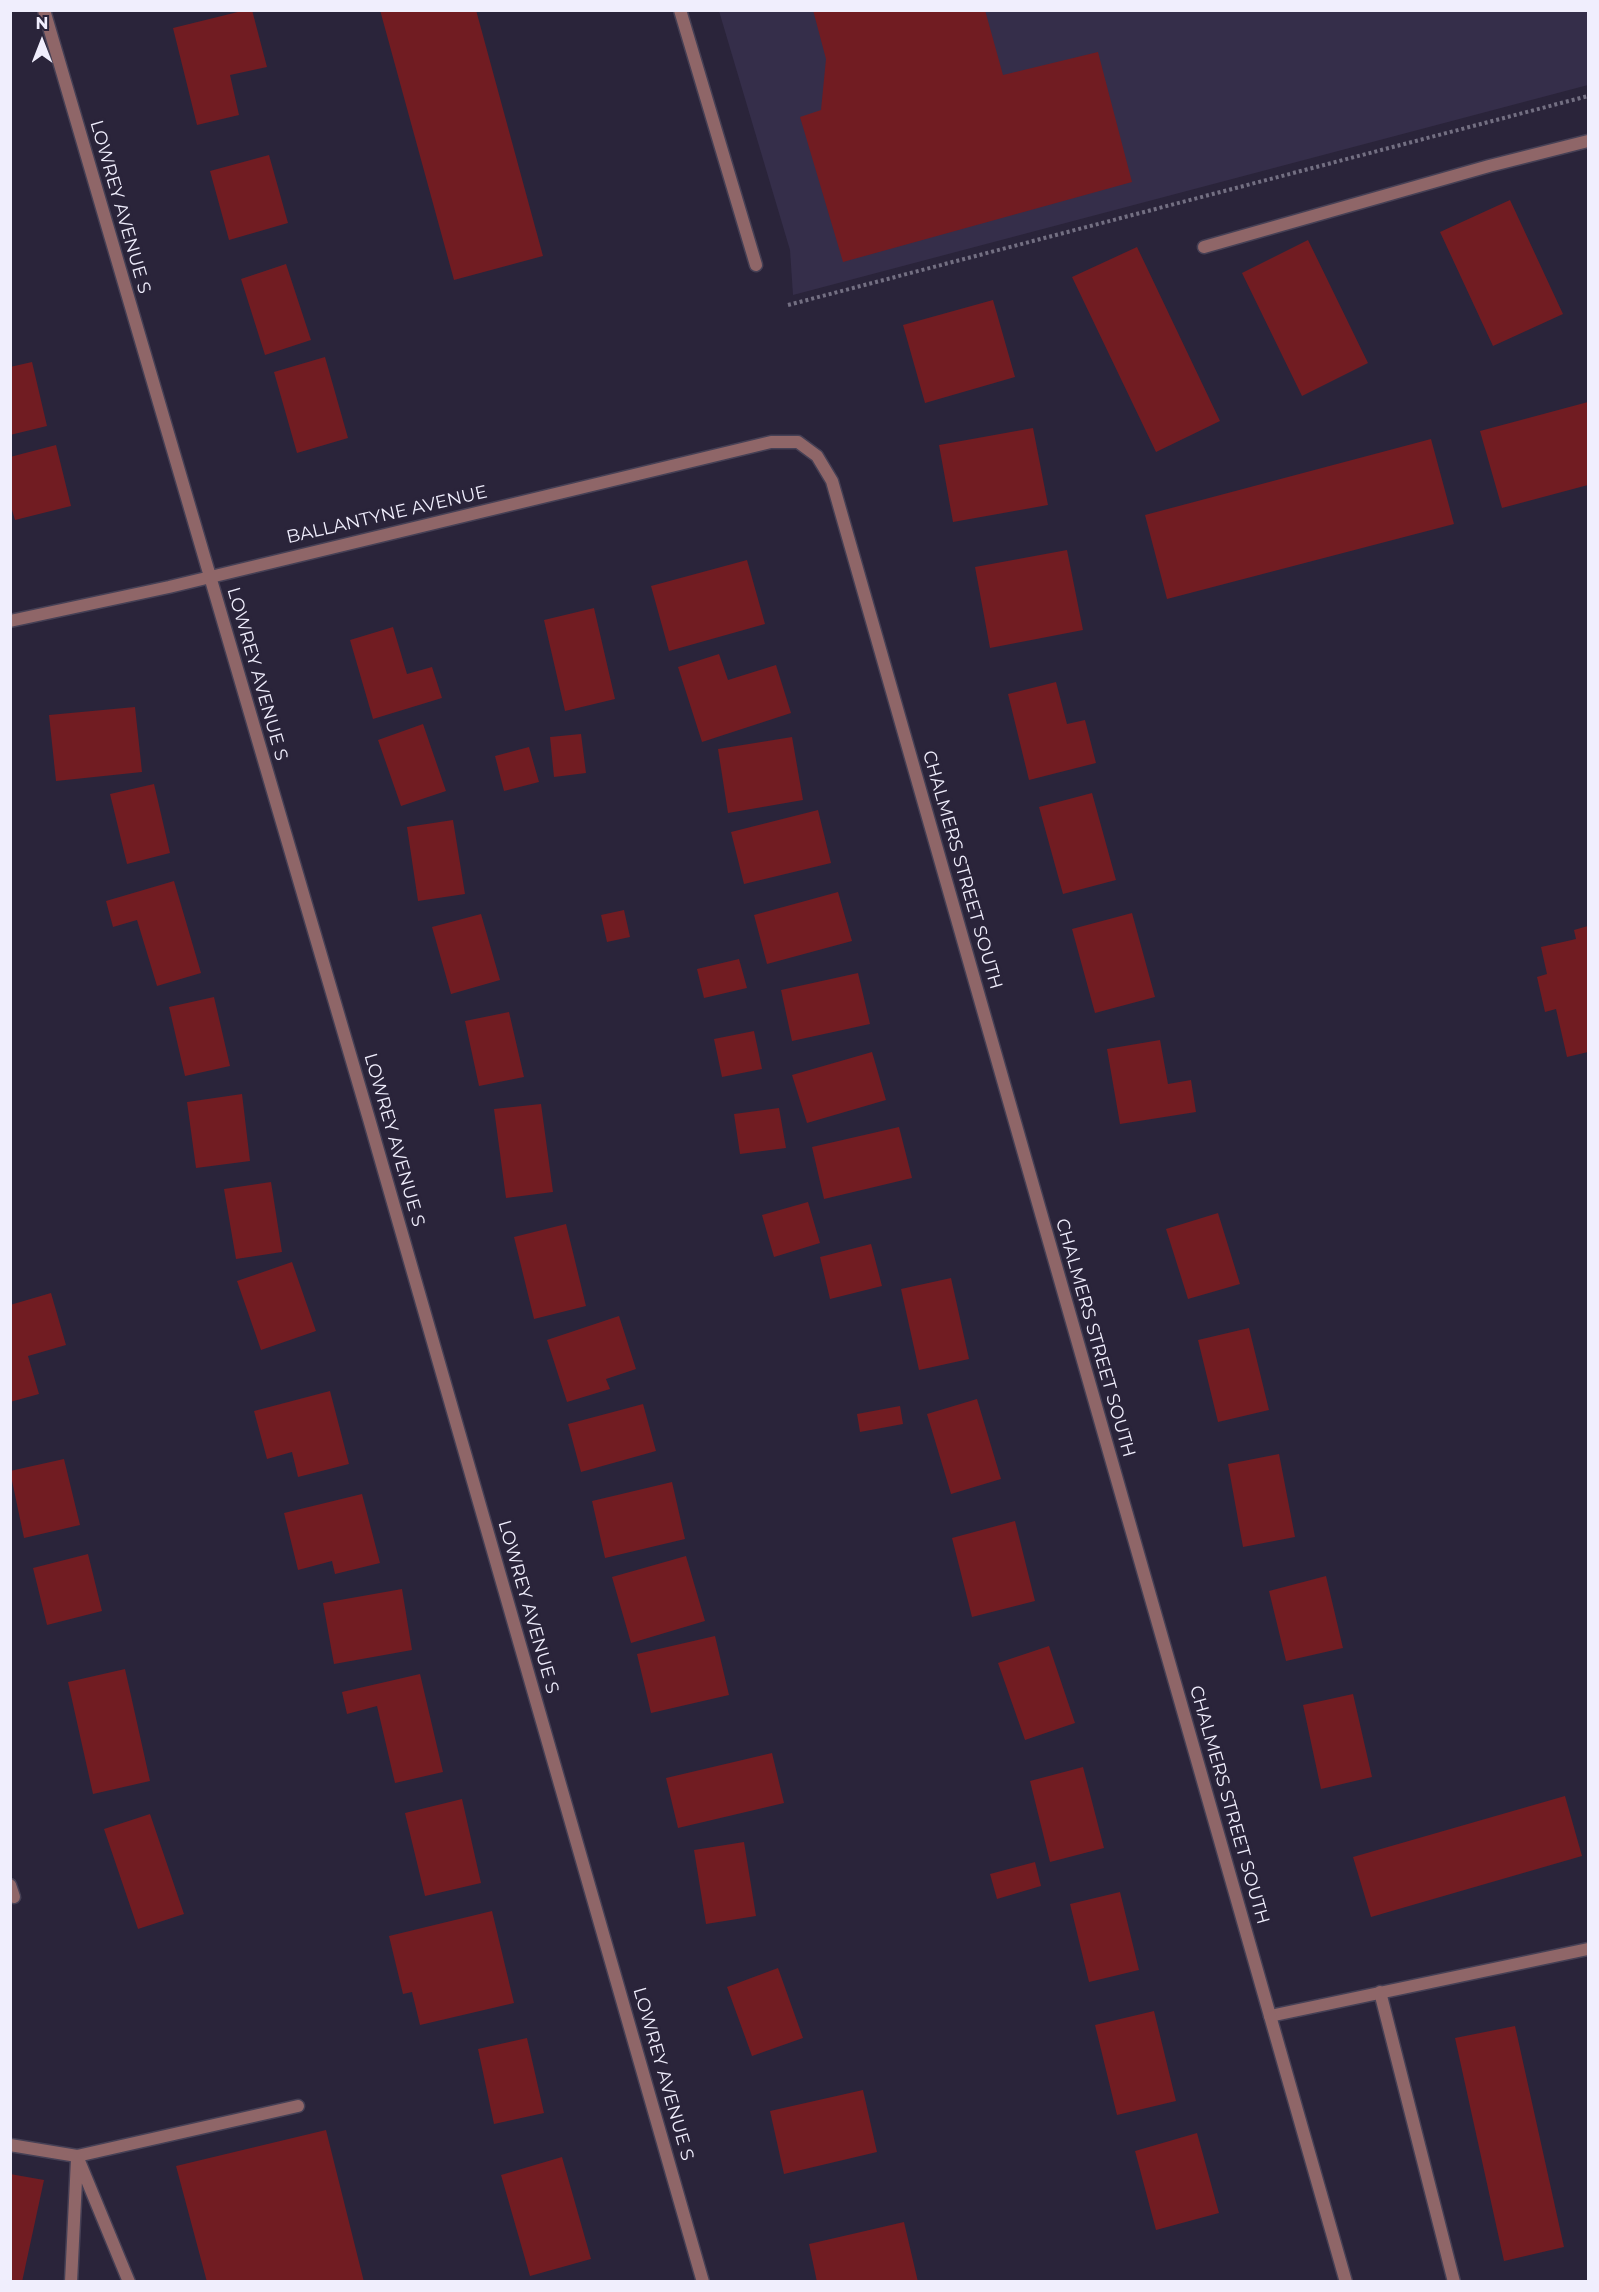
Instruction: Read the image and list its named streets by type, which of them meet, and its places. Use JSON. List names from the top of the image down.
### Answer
{
  "streets": {
    "street": ["LOWREY AVENUE S", "BALLANTYNE AVENUE", "CHALMERS STREET SOUTH"]
  },
  "crossings": [
    ["LOWREY AVENUE S", "BALLANTYNE AVENUE"],
    ["BALLANTYNE AVENUE", "CHALMERS STREET SOUTH"]
  ],
  "north": "top"
}
